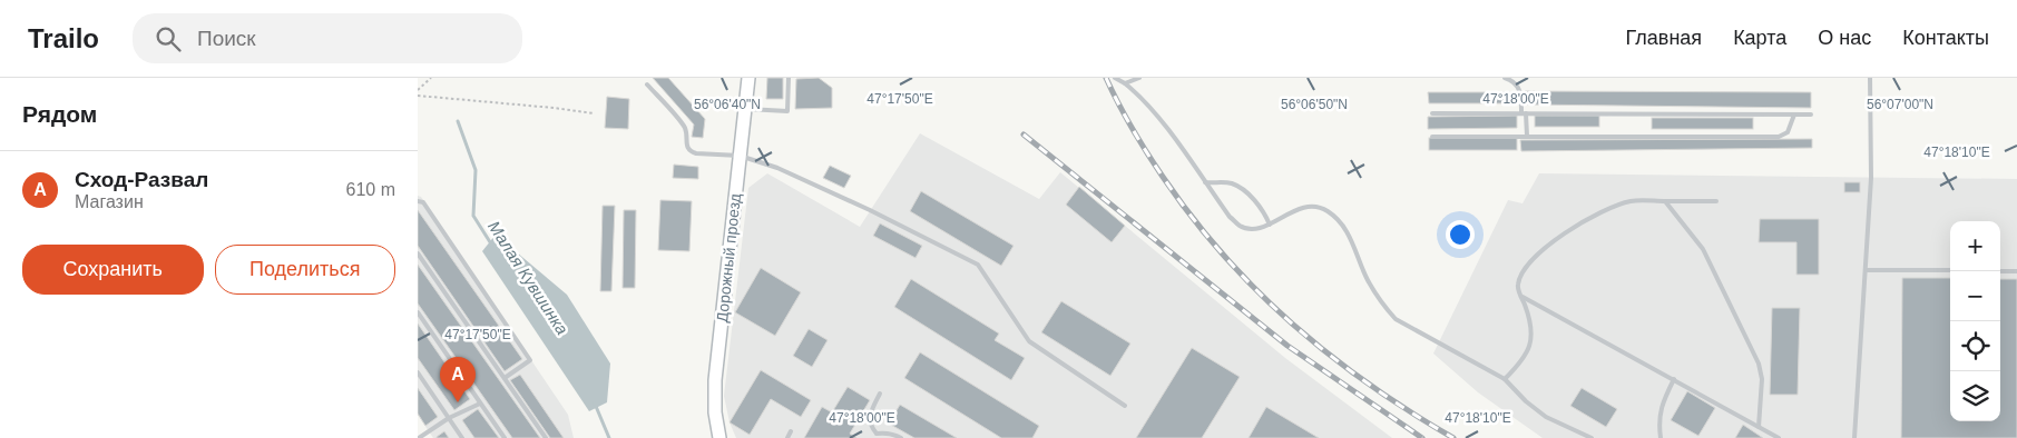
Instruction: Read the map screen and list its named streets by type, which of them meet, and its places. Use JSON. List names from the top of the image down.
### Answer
{
  "streets": {
    "street": ["Дорожный проезд"]
  },
  "water": ["Малая Кувшинка"],
  "page": {
    "header": "Trailo",
    "search": "Поиск",
    "nav": [
      "Главная",
      "Карта",
      "О нас",
      "Контакты"
    ],
    "heading": "Рядом",
    "list": [
      {
        "mark": "A",
        "name": "Сход-Развал",
        "note": "Магазин",
        "value": "610 m"
      }
    ],
    "map_buttons": ["+", "−"],
    "buttons": ["Сохранить", "Поделиться"],
    "pins": "A"
  },
  "coordinates": [
    "47°17'50\"E",
    "47°18'00\"E",
    "56°06'40\"N",
    "56°06'50\"N",
    "56°07'00\"N",
    "47°18'10\"E"
  ]
}
